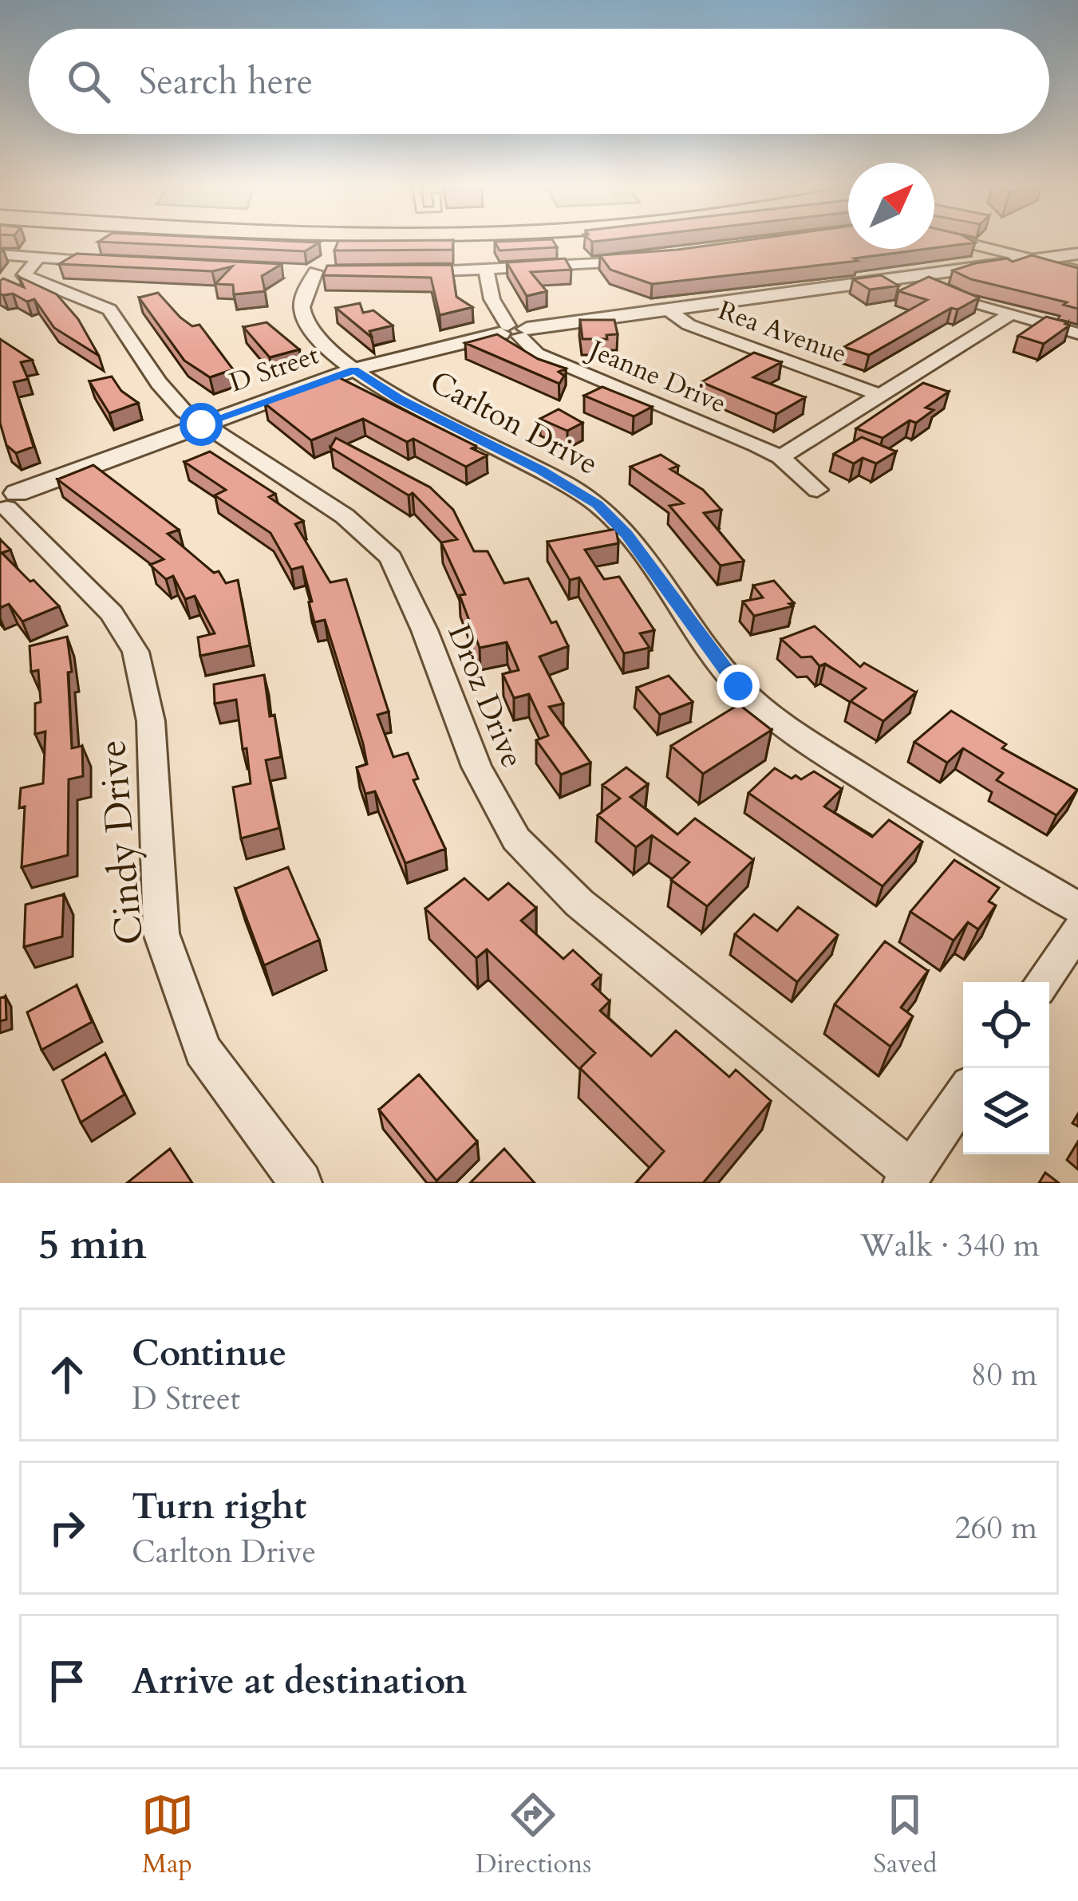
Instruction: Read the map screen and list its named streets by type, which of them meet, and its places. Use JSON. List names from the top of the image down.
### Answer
{
  "streets": {
    "street": [
      "Rea Avenue",
      "D Street",
      "Jeanne Drive",
      "Carlton Drive",
      "Droz Drive",
      "Cindy Drive"
    ]
  },
  "crossings": [
    ["Rea Avenue", "D Street"],
    ["D Street", "Jeanne Drive"],
    ["D Street", "Carlton Drive"],
    ["D Street", "Droz Drive"],
    ["D Street", "Cindy Drive"]
  ],
  "north": "top right",
  "page": {
    "search": "Search here",
    "heading": ["5 min", "Walk · 340 m"],
    "list": [
      ["Continue", "D Street", "80 m"],
      ["Turn right", "Carlton Drive", "260 m"],
      "Arrive at destination"
    ],
    "nav": ["Map", "Directions", "Saved"]
  }
}
